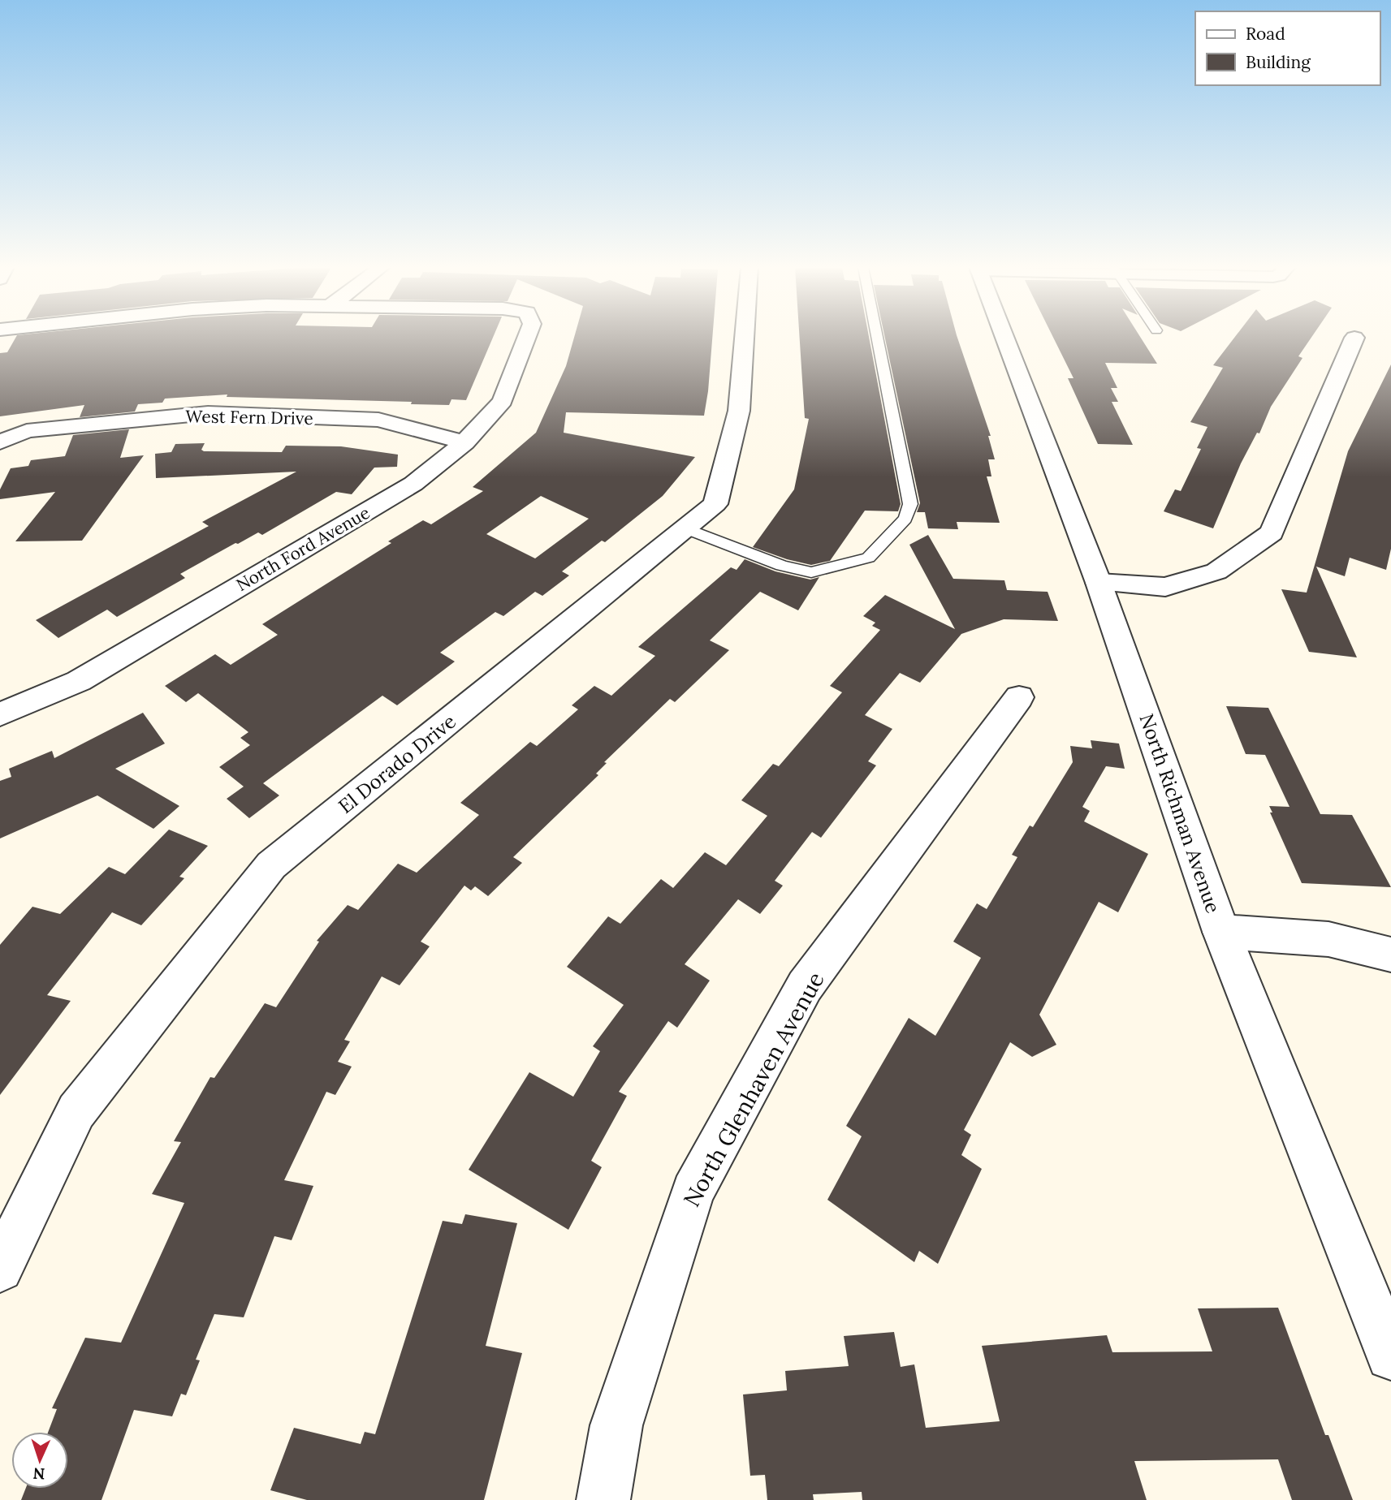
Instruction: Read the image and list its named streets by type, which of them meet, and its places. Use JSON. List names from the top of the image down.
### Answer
{
  "streets": {
    "street": [
      "West Fern Drive",
      "North Ford Avenue",
      "El Dorado Drive",
      "North Richman Avenue",
      "North Glenhaven Avenue"
    ]
  },
  "crossings": [
    ["West Fern Drive", "North Ford Avenue"]
  ],
  "legend": ["Road", "Building"],
  "north": "bottom"
}
